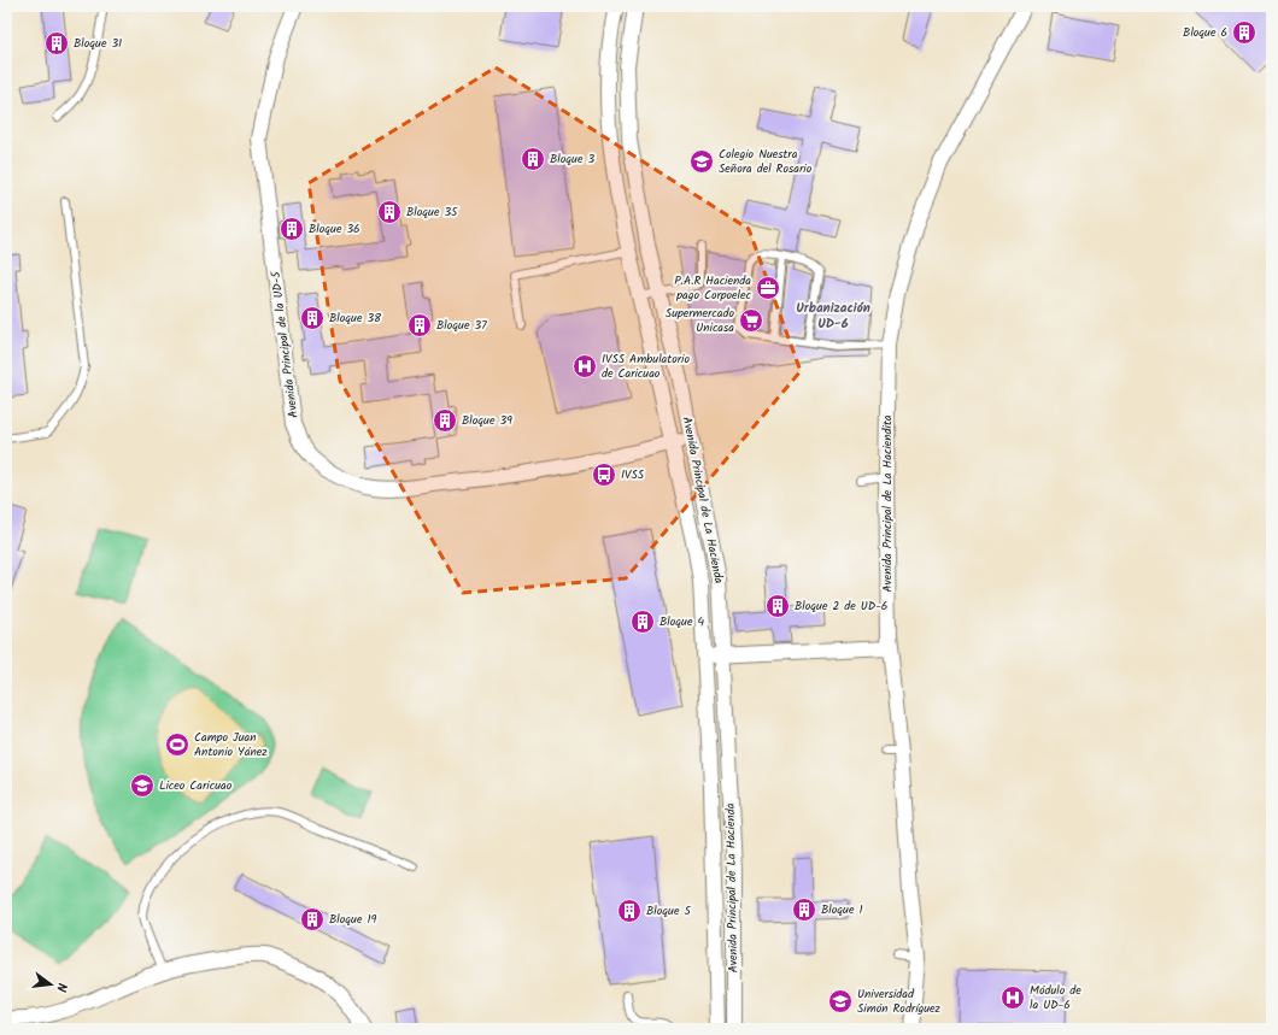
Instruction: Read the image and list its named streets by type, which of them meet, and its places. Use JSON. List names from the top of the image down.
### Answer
{
  "streets": {
    "street": ["Avenida Principal de la UD-5", "Avenida Principal de La Hacienda", "Avenida Principal de La Haciendita"]
  },
  "crossings": [
    ["Avenida Principal de la UD-5", "Avenida Principal de La Hacienda"]
  ],
  "districts": ["Urbanización UD-6"],
  "places": {
    "building": [
      "Bloque 6",
      "Bloque 31",
      "Bloque 3",
      "Bloque 35",
      "Bloque 36",
      "Bloque 38",
      "Bloque 37",
      "Bloque 39",
      "Bloque 2 de UD-6",
      "Bloque 4",
      "Bloque 1",
      "Bloque 5",
      "Bloque 19"
    ],
    "school or university": ["Colegio Nuestra Señora del Rosario", "Liceo Caricuao", "Universidad Simón Rodríguez"],
    "office": ["P.A.R Hacienda pago Corpoelec"],
    "supermarket": ["Supermercado Unicasa"],
    "hospital": ["IVSS Ambulatorio de Caricuao", "Módulo de la UD-6"],
    "bus stop": ["IVSS"],
    "sports": ["Campo Juan Antonio Yánez"]
  },
  "north": "right"
}
